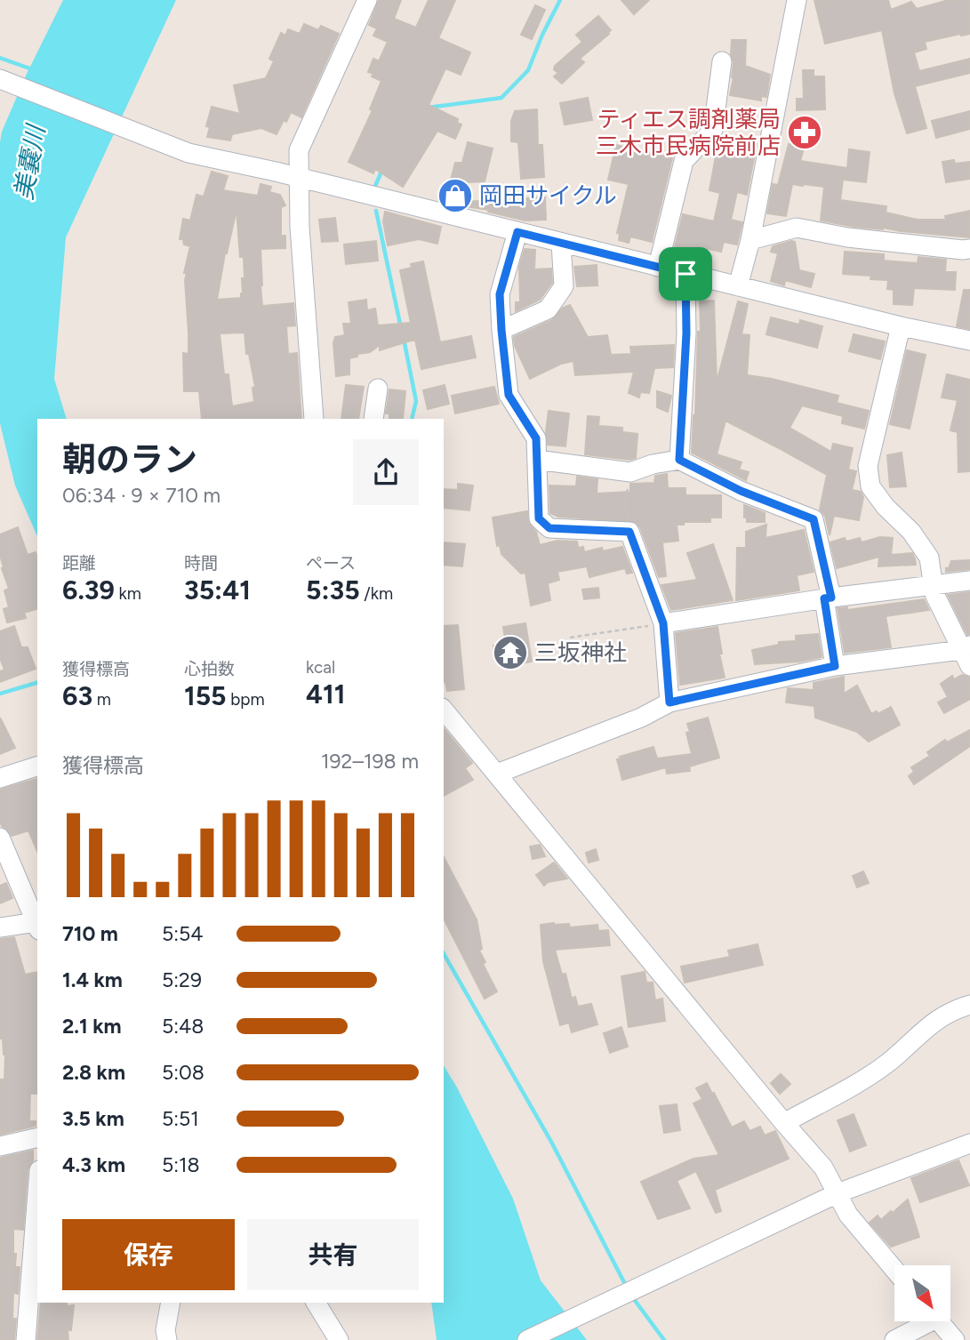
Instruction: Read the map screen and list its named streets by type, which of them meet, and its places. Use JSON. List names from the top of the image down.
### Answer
{
  "water": ["美嚢川"],
  "places": {
    "pharmacy": ["ティエス調剤薬局 三木市民病院前店"],
    "shop": ["岡田サイクル"],
    "temple": ["三坂神社"]
  },
  "north": "bottom right",
  "page": {
    "heading": ["朝のラン", "06:34 · 9 × 710 m"],
    "stats": [
      ["距離", "6.39 km"],
      ["時間", "35:41"],
      ["ペース", "5:35 /km"],
      ["獲得標高", "63 m"],
      ["心拍数", "155 bpm"],
      ["kcal", "411"]
    ],
    "chart": ["獲得標高", "192–198 m"],
    "list": [
      {
        "name": "710 m",
        "note": "5:54"
      },
      {
        "name": "1.4 km",
        "note": "5:29"
      },
      {
        "name": "2.1 km",
        "note": "5:48"
      },
      {
        "name": "2.8 km",
        "note": "5:08"
      },
      {
        "name": "3.5 km",
        "note": "5:51"
      },
      {
        "name": "4.3 km",
        "note": "5:18"
      }
    ],
    "buttons": ["保存", "共有"]
  }
}
